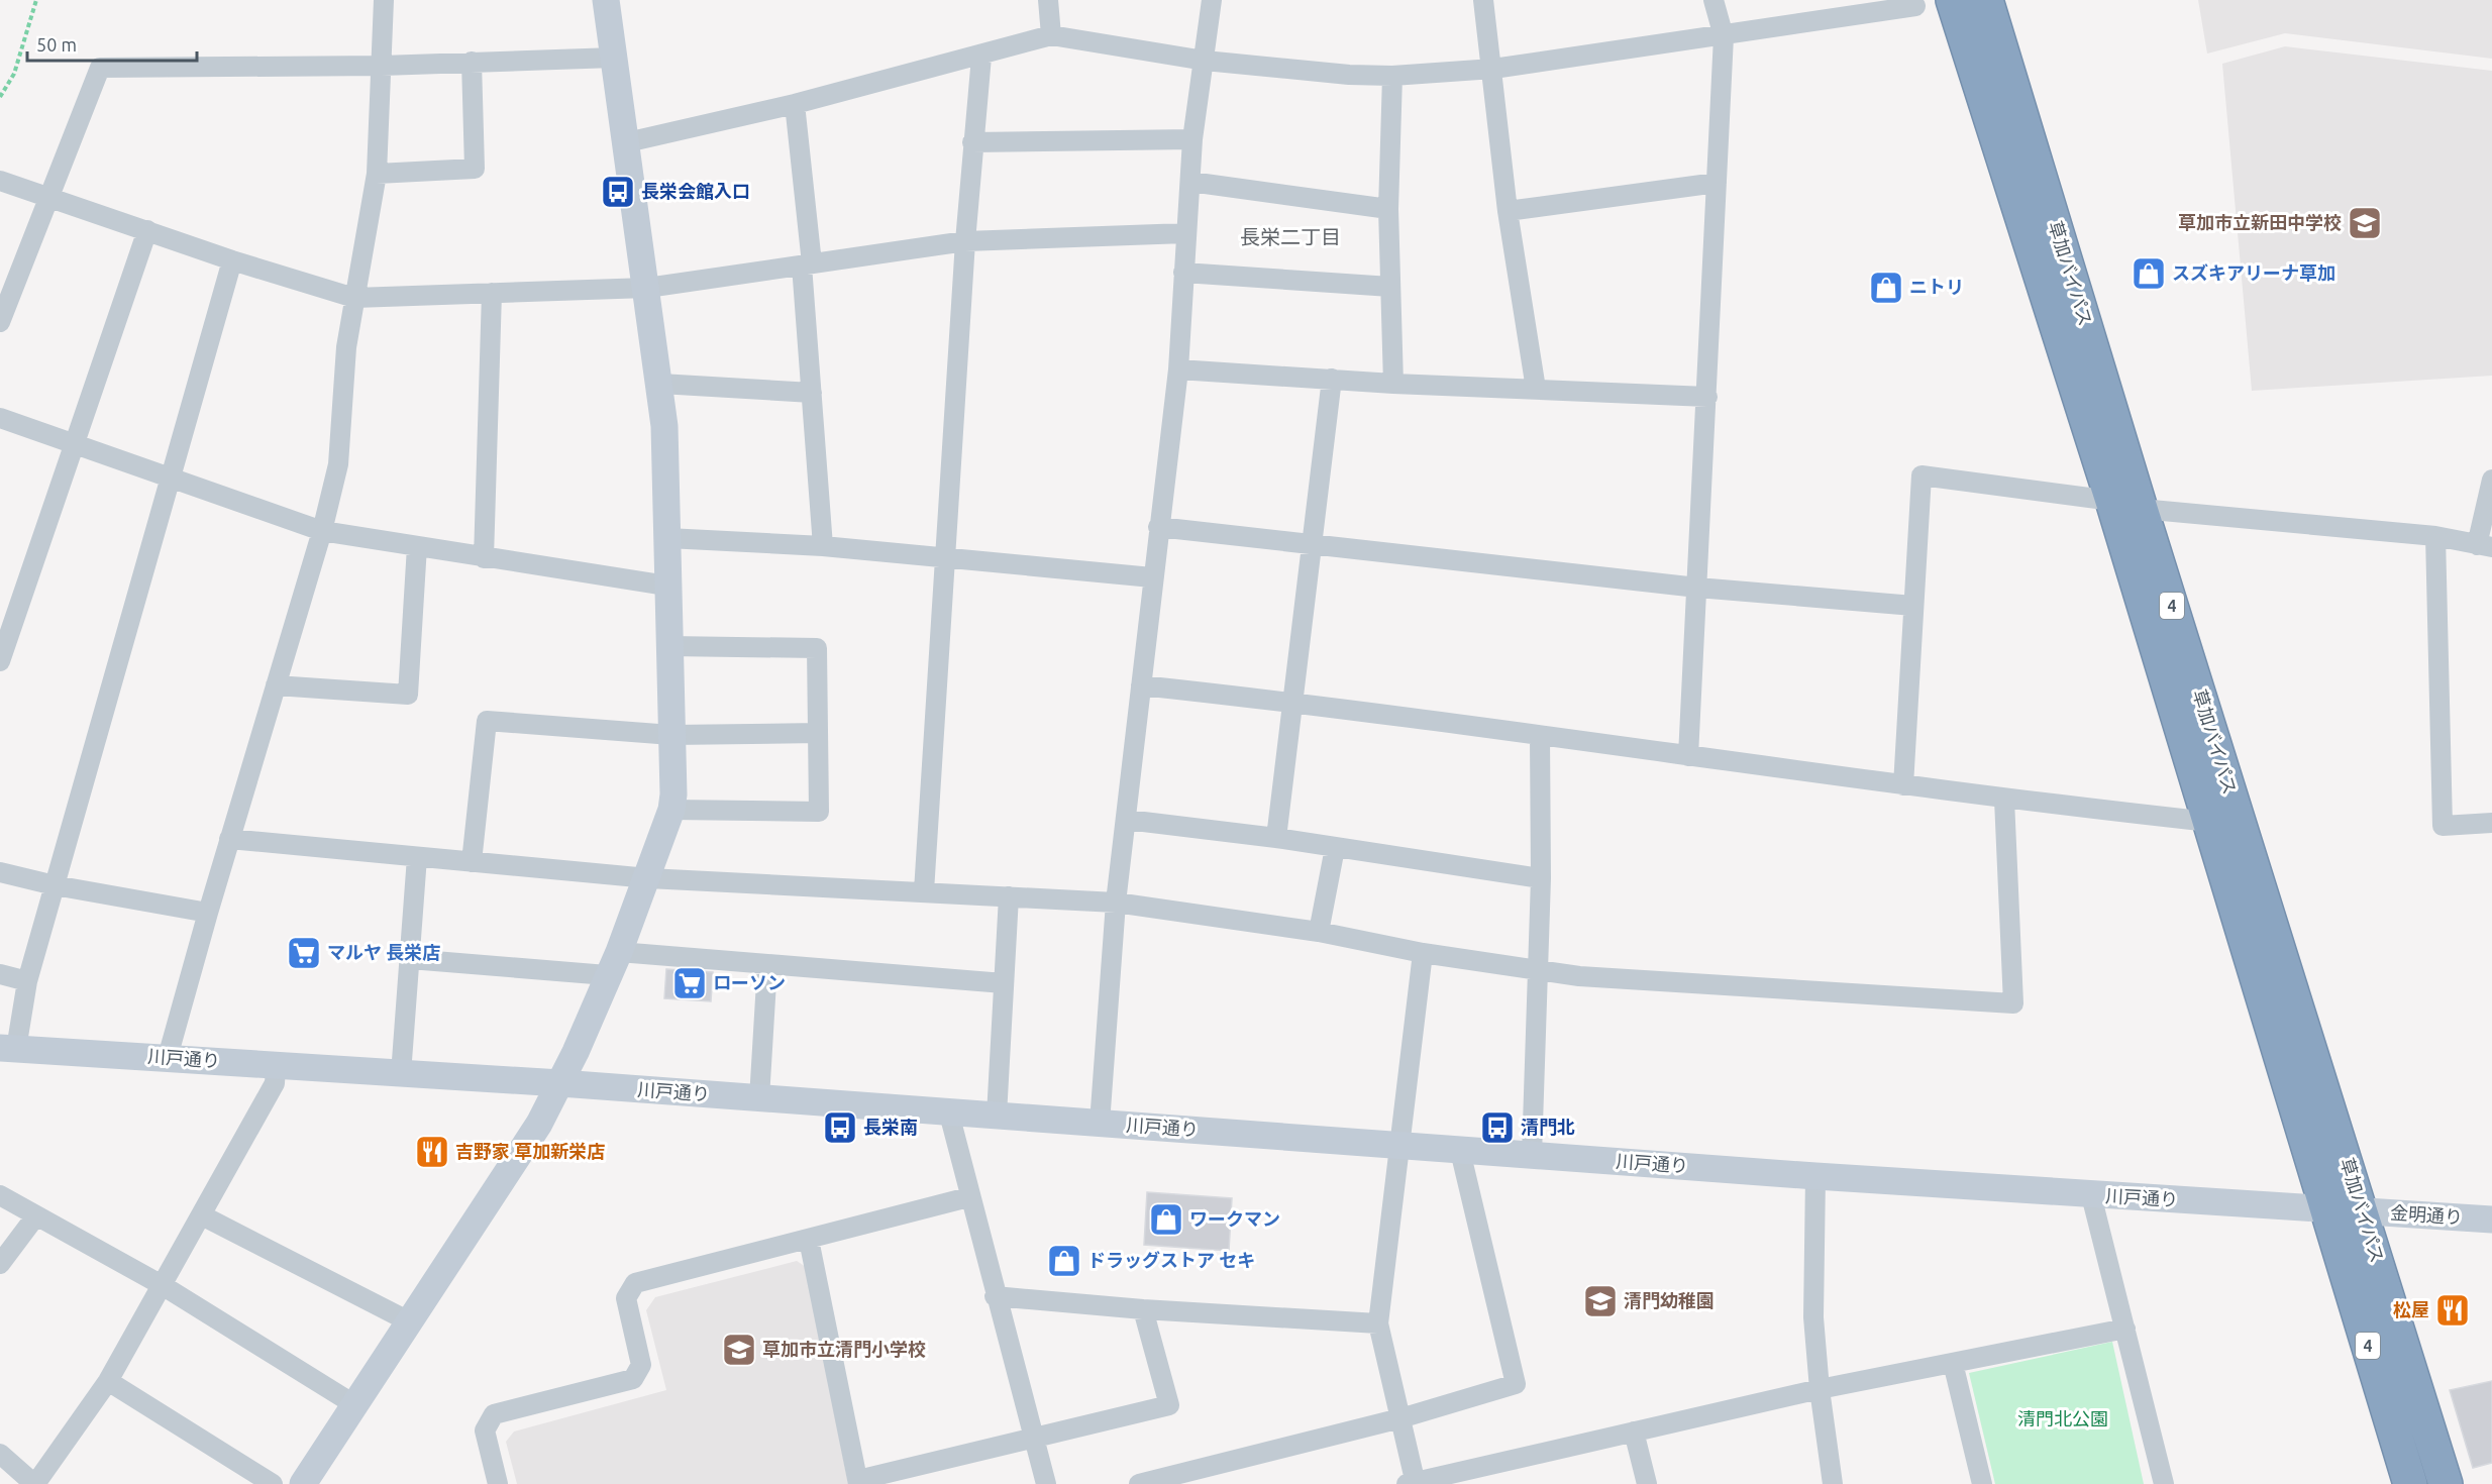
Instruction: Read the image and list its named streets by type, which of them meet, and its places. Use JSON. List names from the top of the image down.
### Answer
{
  "streets": {
    "highway": ["草加バイパス", "4"],
    "street": ["川戸通り", "金明通り"]
  },
  "crossings": [
    ["草加バイパス", "川戸通り"],
    ["草加バイパス", "金明通り"],
    ["川戸通り", "金明通り"]
  ],
  "districts": ["長栄二丁目"],
  "parks": ["清門北公園"],
  "places": {
    "bus stop": ["長栄会館入口", "長栄南", "清門北"],
    "school or university": ["草加市立新田中学校", "清門幼稚園", "草加市立清門小学校"],
    "shop": [
      "スズキアリーナ草加",
      "ニトリ",
      "ワークマン",
      "ドラッグストア セキ"
    ],
    "supermarket": ["マルヤ 長栄店", "ローソン"],
    "restaurant": ["吉野家 草加新栄店", "松屋"]
  },
  "scale_bar": "50 m"
}
